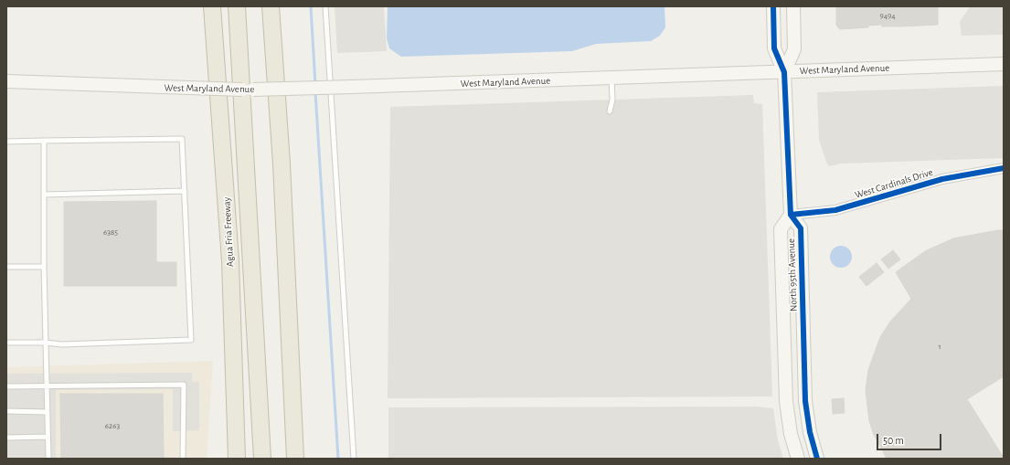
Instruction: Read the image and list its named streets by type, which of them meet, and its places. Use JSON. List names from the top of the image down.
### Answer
{
  "streets": {
    "highway": ["Agua Fria Freeway"],
    "main road": ["West Maryland Avenue", "North 95th Avenue"],
    "street": ["West Cardinals Drive"]
  },
  "crossings": [
    ["West Cardinals Drive", "North 95th Avenue"]
  ],
  "house_numbers": [
    "9494",
    "6385",
    "1",
    "6263"
  ],
  "scale_bar": "50 m"
}
